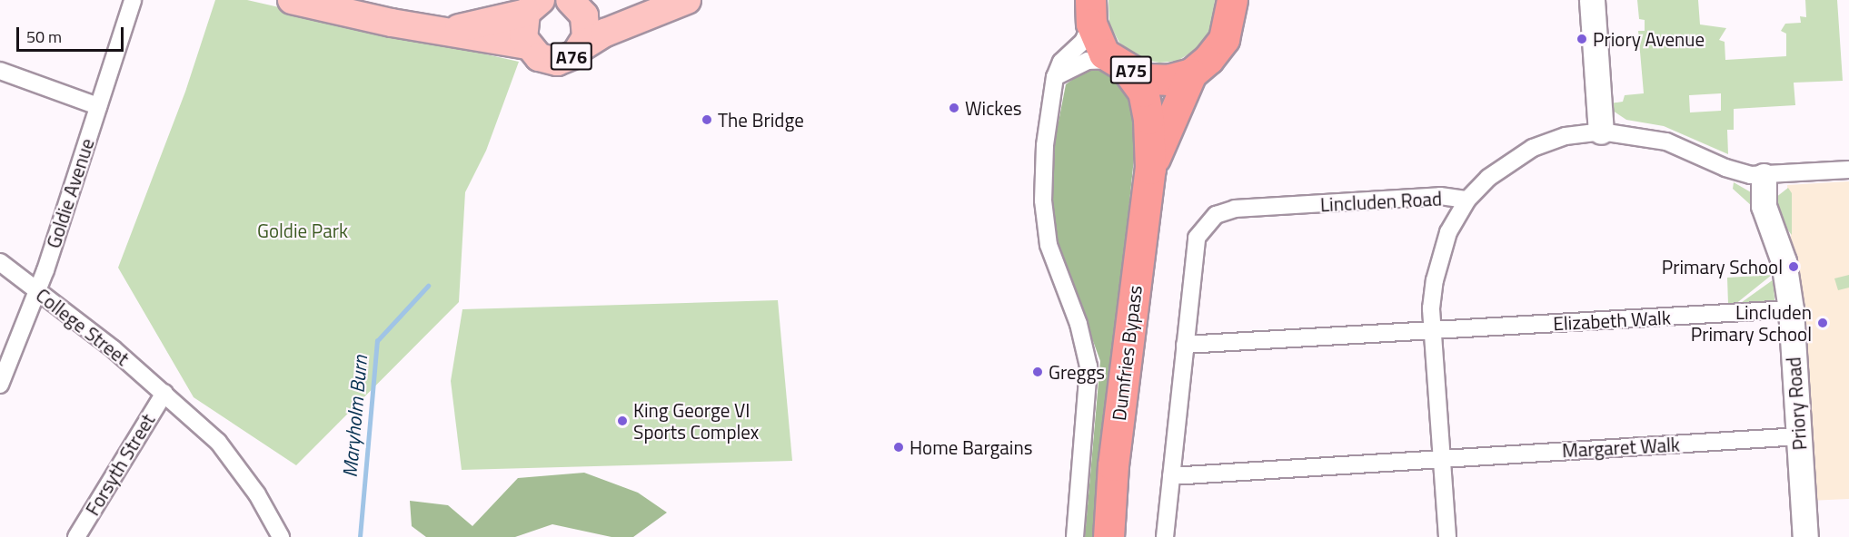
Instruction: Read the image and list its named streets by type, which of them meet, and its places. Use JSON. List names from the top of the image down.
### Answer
{
  "streets": {
    "highway": ["A75", "Dumfries Bypass"],
    "main road": ["A76"],
    "street": [
      "Goldie Avenue",
      "Lincluden Road",
      "Elizabeth Walk",
      "College Street",
      "Priory Road",
      "Margaret Walk",
      "Forsyth Street"
    ]
  },
  "crossings": [
    ["A75", "Dumfries Bypass"],
    ["Goldie Avenue", "College Street"],
    ["Lincluden Road", "Elizabeth Walk"],
    ["Lincluden Road", "Priory Road"],
    ["Lincluden Road", "Margaret Walk"],
    ["Elizabeth Walk", "Priory Road"],
    ["College Street", "Forsyth Street"],
    ["Priory Road", "Margaret Walk"]
  ],
  "water": ["Maryholm Burn"],
  "parks": ["Goldie Park"],
  "places": [
    "Priory Avenue",
    "Wickes",
    "The Bridge",
    "Primary School",
    "Lincluden Primary School",
    "Greggs",
    "King George VI Sports Complex",
    "Home Bargains"
  ],
  "scale_bar": "50 m"
}
